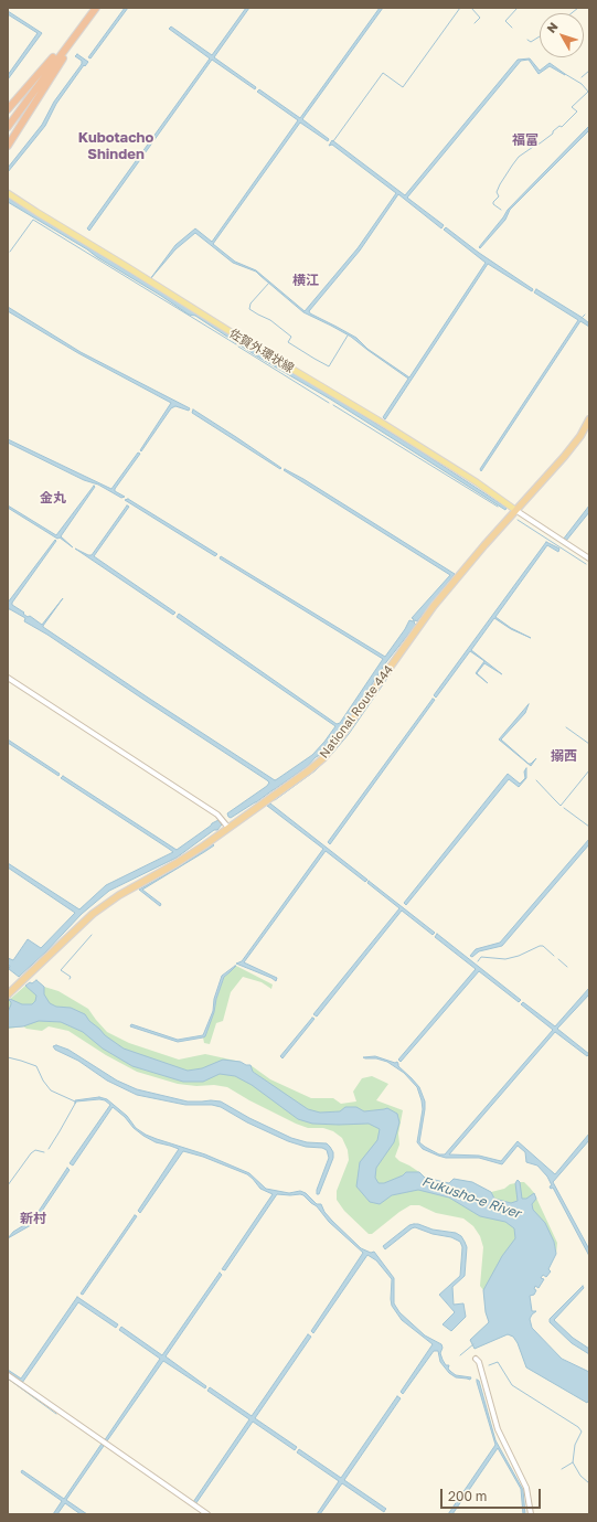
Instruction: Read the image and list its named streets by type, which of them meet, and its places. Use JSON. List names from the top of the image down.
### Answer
{
  "streets": {
    "highway": ["National Route 444"],
    "main road": ["佐賀外環状線"]
  },
  "crossings": [
    ["佐賀外環状線", "National Route 444"]
  ],
  "districts": [
    "Kubotacho Shinden",
    "福富",
    "横江",
    "金丸",
    "搦西",
    "新村"
  ],
  "water": ["Fukusho-e River"],
  "scale_bar": "200 m",
  "north": "top left"
}
